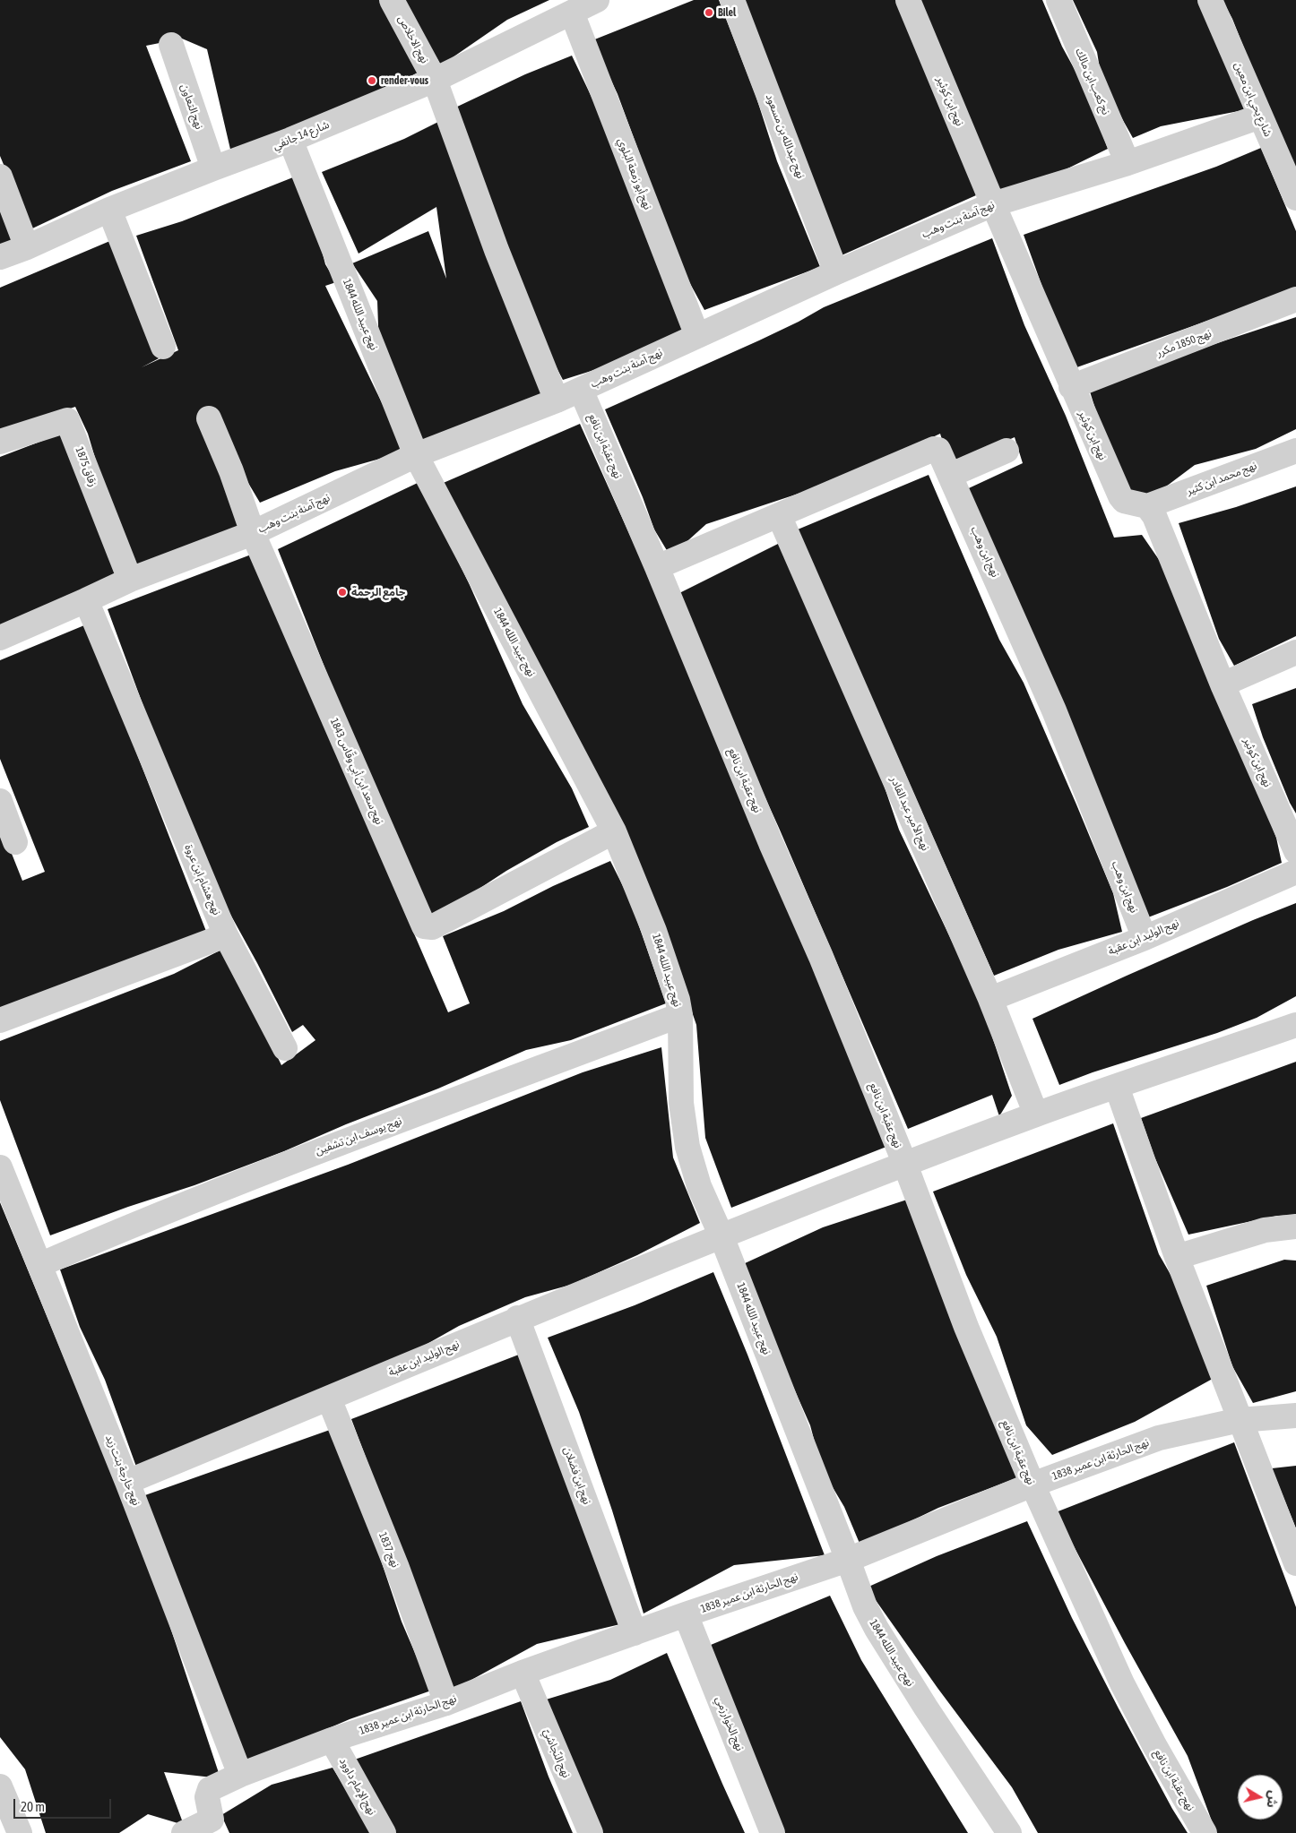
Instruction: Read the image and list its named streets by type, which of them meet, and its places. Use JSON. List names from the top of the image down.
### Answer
{
  "streets": {
    "street": [
      "نهج الاخلاص",
      "نج كعب ابن مالك",
      "شارع يحي ابن معين",
      "نهج ابن كوثير",
      "نهج التعاون",
      "شارع 14 جانفي",
      "نهج عبدالله بن مسعود",
      "نهج أبو زمعة البلوي",
      "نهج آمنة بنت وهب",
      "نهج عبيد اللله 1844",
      "نهج 1850 مكرر",
      "نهج عقبة ابن نافع",
      "زقاق 1875",
      "نهج محمد ابن كثير",
      "نهج ابن وهب",
      "نهج سعد ابن أبي وقّاس 1843",
      "نهج الأمير عبد القادر",
      "نهج هشام ابن عروة",
      "نهج الوليد ابن عقبة",
      "نهج يوسف ابن تشفين",
      "نهج الحارثة ابن عمير 1838",
      "نهج خارجة بنت زيد",
      "نهج ابن فضلان",
      "نهج 1837",
      "نهج الخوارزمي",
      "نهج النّجاشيّ",
      "نهج الإمام داوود"
    ]
  },
  "crossings": [
    ["نهج الاخلاص", "شارع 14 جانفي"],
    ["نج كعب ابن مالك", "نهج آمنة بنت وهب"],
    ["شارع يحي ابن معين", "نهج آمنة بنت وهب"],
    ["نهج ابن كوثير", "نهج آمنة بنت وهب"],
    ["نهج ابن كوثير", "نهج 1850 مكرر"],
    ["نهج ابن كوثير", "نهج محمد ابن كثير"],
    ["نهج التعاون", "شارع 14 جانفي"],
    ["شارع 14 جانفي", "نهج أبو زمعة البلوي"],
    ["شارع 14 جانفي", "نهج عبيد اللله 1844"],
    ["نهج عبدالله بن مسعود", "نهج آمنة بنت وهب"],
    ["نهج أبو زمعة البلوي", "نهج آمنة بنت وهب"],
    ["نهج آمنة بنت وهب", "نهج عبيد اللله 1844"],
    ["نهج آمنة بنت وهب", "نهج عقبة ابن نافع"],
    ["نهج آمنة بنت وهب", "زقاق 1875"],
    ["نهج آمنة بنت وهب", "نهج سعد ابن أبي وقّاس 1843"],
    ["نهج آمنة بنت وهب", "نهج هشام ابن عروة"],
    ["نهج عبيد اللله 1844", "نهج سعد ابن أبي وقّاس 1843"],
    ["نهج عبيد اللله 1844", "نهج الوليد ابن عقبة"],
    ["نهج عبيد اللله 1844", "نهج يوسف ابن تشفين"],
    ["نهج عبيد اللله 1844", "نهج الحارثة ابن عمير 1838"],
    ["نهج عقبة ابن نافع", "نهج ابن وهب"],
    ["نهج عقبة ابن نافع", "نهج الوليد ابن عقبة"],
    ["نهج عقبة ابن نافع", "نهج الحارثة ابن عمير 1838"],
    ["نهج ابن وهب", "نهج الأمير عبد القادر"],
    ["نهج ابن وهب", "نهج الوليد ابن عقبة"],
    ["نهج الأمير عبد القادر", "نهج الوليد ابن عقبة"],
    ["نهج الوليد ابن عقبة", "نهج خارجة بنت زيد"],
    ["نهج الوليد ابن عقبة", "نهج ابن فضلان"],
    ["نهج الوليد ابن عقبة", "نهج 1837"],
    ["نهج يوسف ابن تشفين", "نهج خارجة بنت زيد"],
    ["نهج الحارثة ابن عمير 1838", "نهج خارجة بنت زيد"],
    ["نهج الحارثة ابن عمير 1838", "نهج ابن فضلان"],
    ["نهج الحارثة ابن عمير 1838", "نهج 1837"],
    ["نهج الحارثة ابن عمير 1838", "نهج الخوارزمي"],
    ["نهج الحارثة ابن عمير 1838", "نهج النّجاشيّ"],
    ["نهج الحارثة ابن عمير 1838", "نهج الإمام داوود"]
  ],
  "places": ["Bilel", "render-vous", "جامع الرحمة"],
  "scale_bar": "20 m",
  "north": "right"
}
